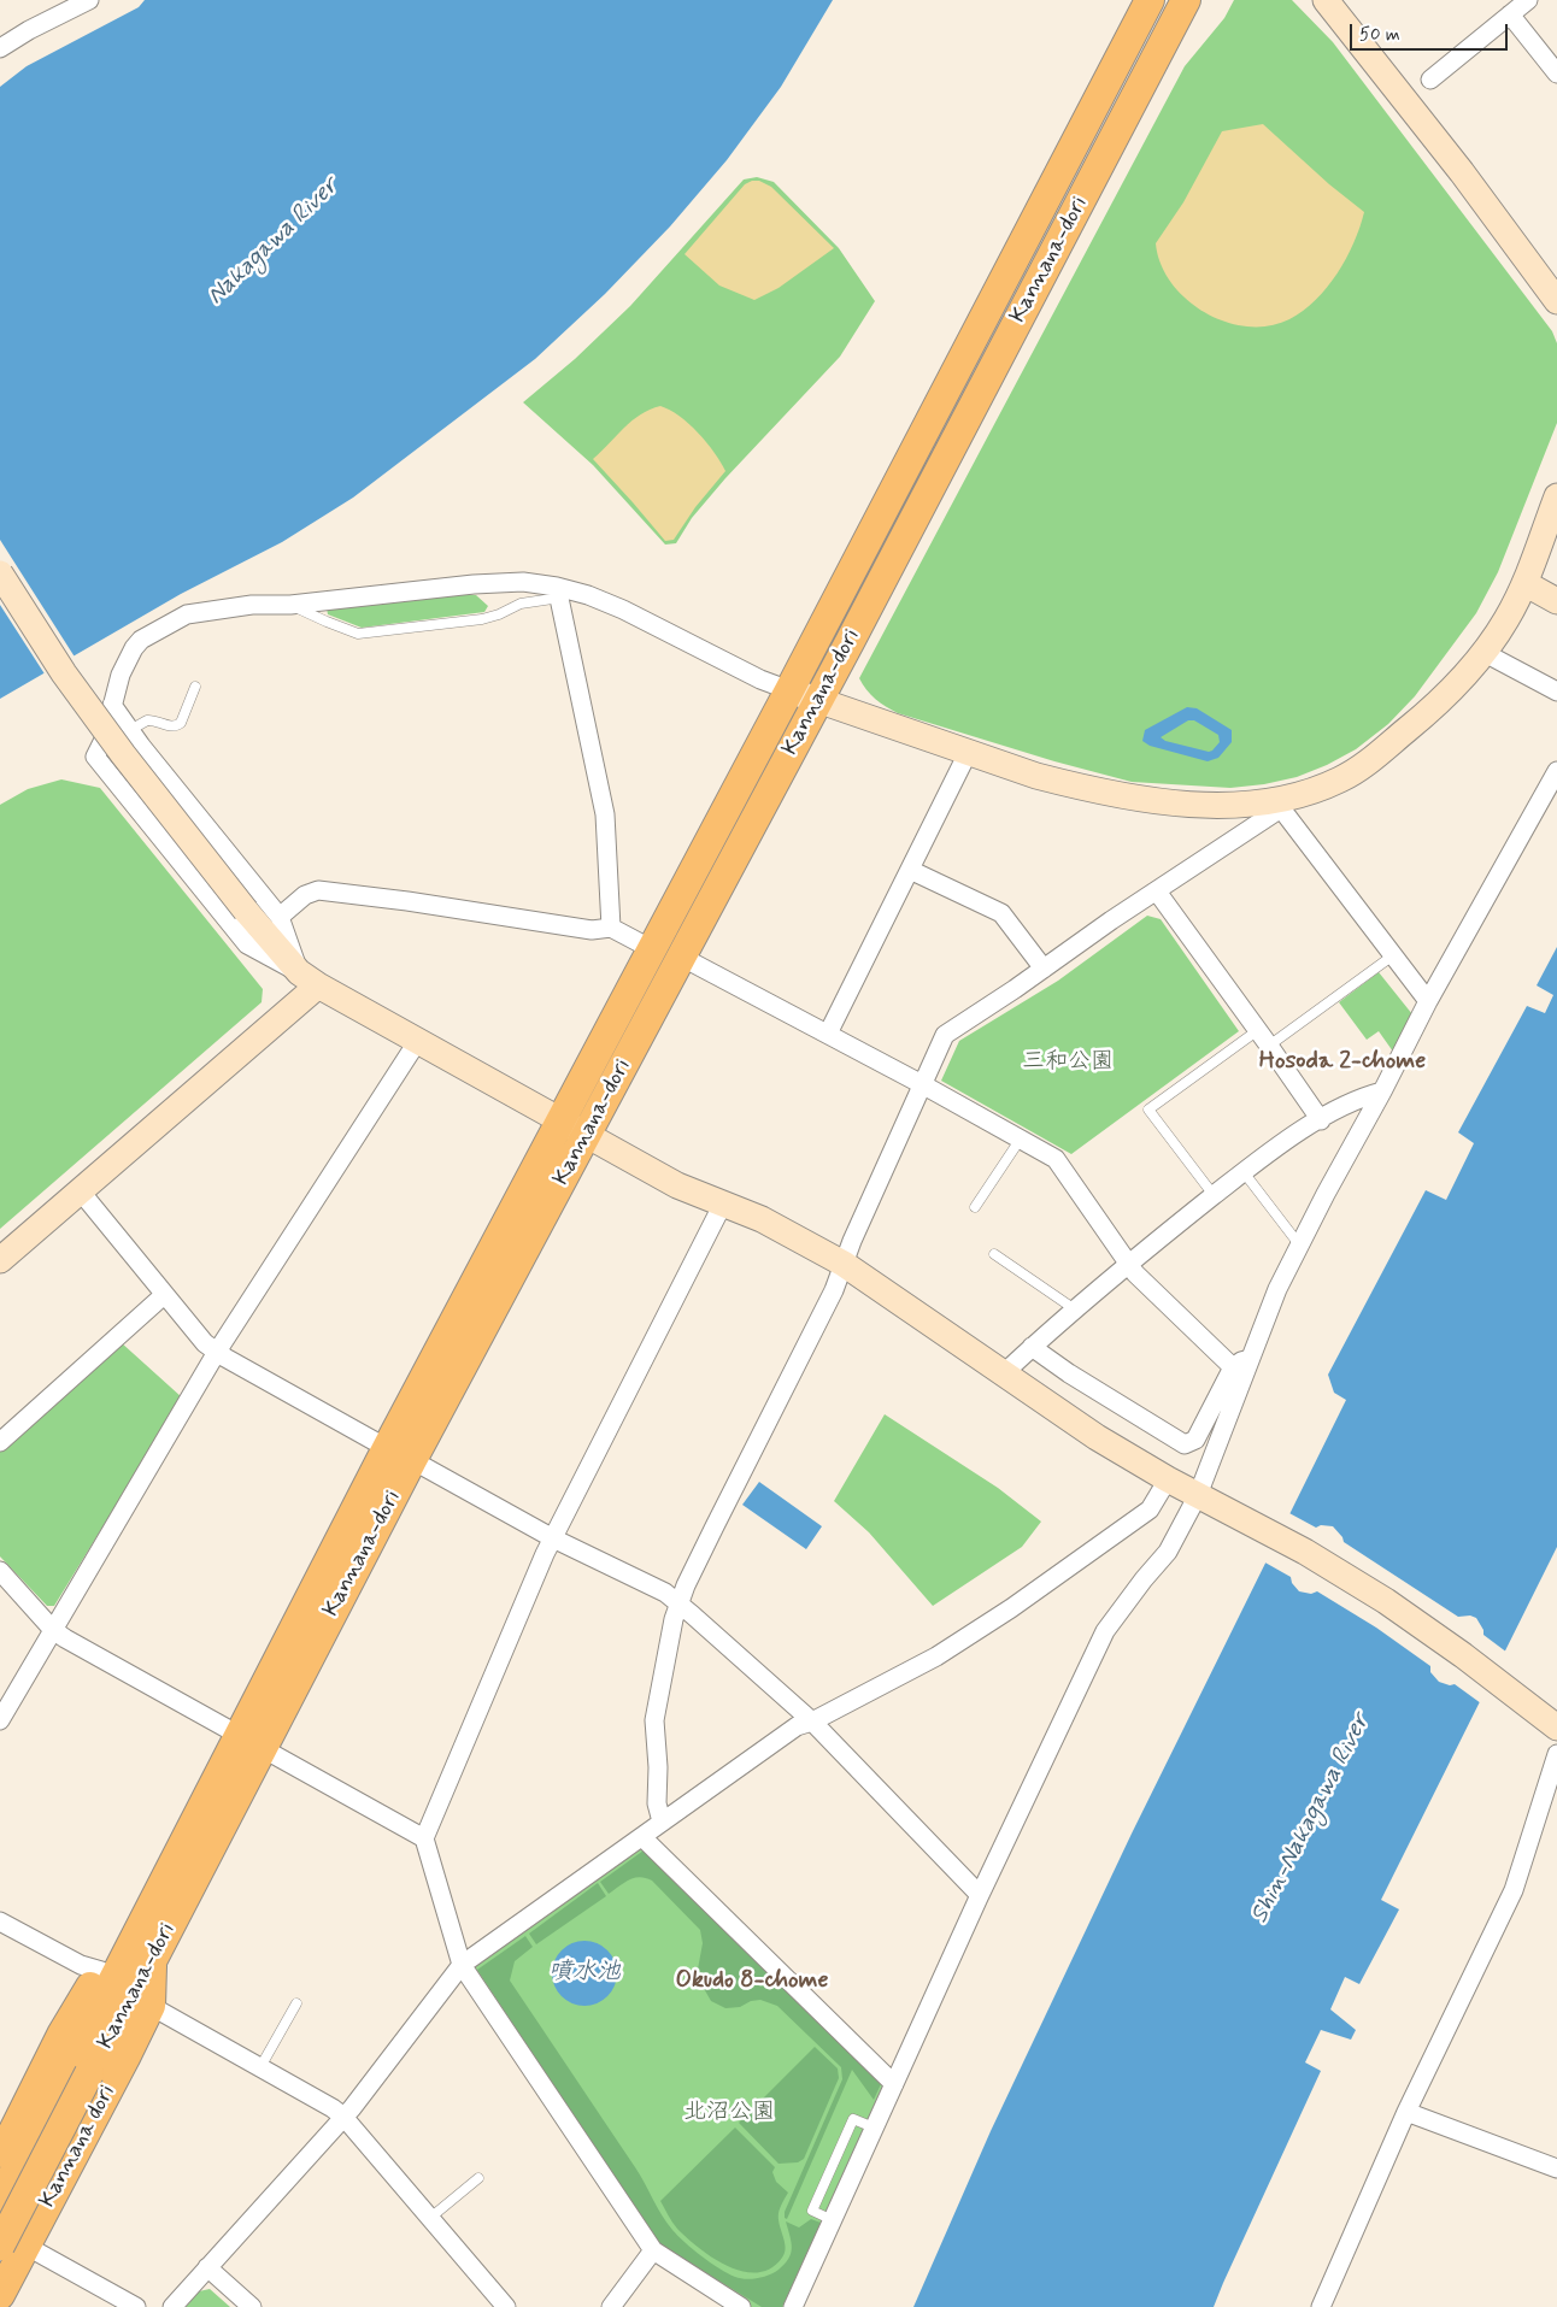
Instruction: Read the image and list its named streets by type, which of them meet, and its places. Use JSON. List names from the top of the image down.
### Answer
{
  "streets": {
    "main road": ["Kannana-dori", "Kannana dori"]
  },
  "crossings": [
    ["Kannana-dori", "Kannana dori"]
  ],
  "districts": ["Hosoda 2-chome", "Okudo 8-chome"],
  "water": ["Nakagawa River", "Shin-Nakagawa River", "噴水池"],
  "parks": ["三和公園", "北沼公園"],
  "scale_bar": "50 m"
}
